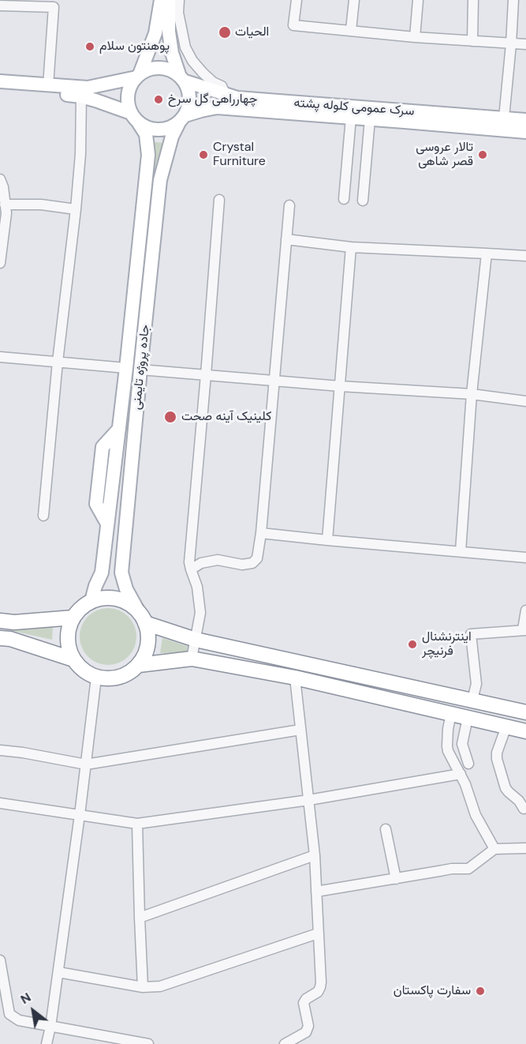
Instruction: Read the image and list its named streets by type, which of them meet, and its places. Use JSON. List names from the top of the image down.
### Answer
{
  "streets": {
    "main road": ["سرک عمومی کلوله پشته", "جاده پروژه تایمنی"]
  },
  "crossings": [
    ["سرک عمومی کلوله پشته", "جاده پروژه تایمنی"]
  ],
  "places": [
    "الحیات",
    "پوهنتون سلام",
    "چهارراهی گل سرخ",
    "Crystal Furniture",
    "تالار عروسی قصر شاهی",
    "کلینیک آینه صحت",
    "اینترنشنال فرنیچر",
    "سفارت پاکستان"
  ],
  "north": "top left"
}
